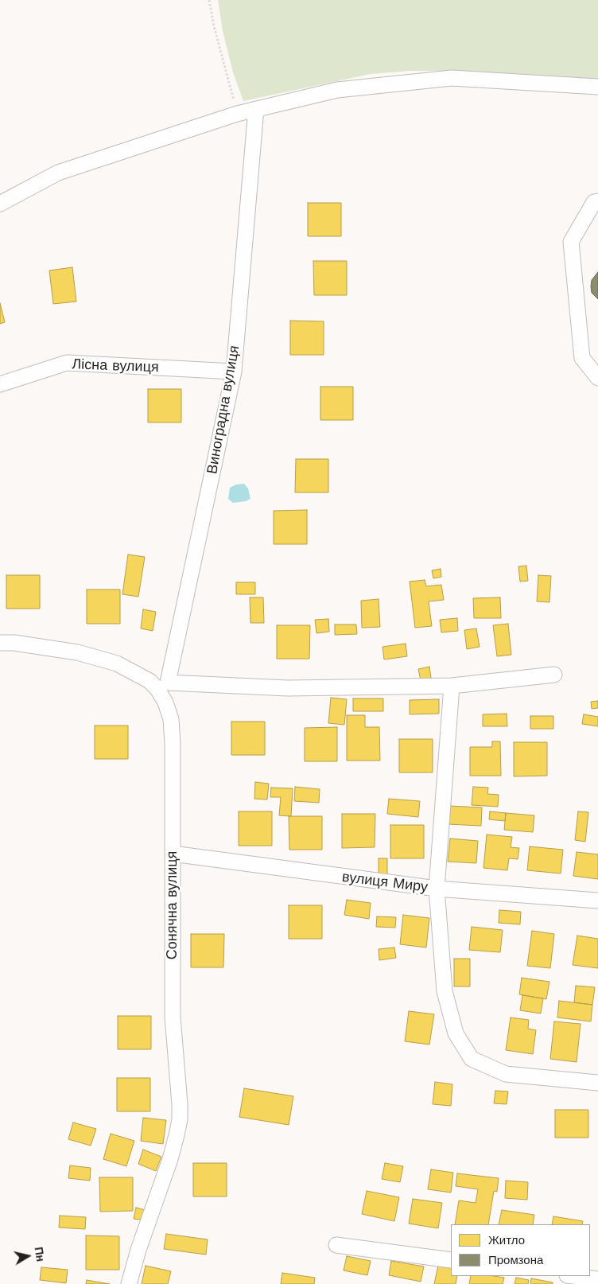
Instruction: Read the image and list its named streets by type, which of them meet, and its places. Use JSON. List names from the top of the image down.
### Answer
{
  "streets": {
    "street": [
      "Лісна вулиця",
      "Виноградна вулиця",
      "вулиця Миру",
      "Сонячна вулиця"
    ]
  },
  "crossings": [
    ["Лісна вулиця", "Виноградна вулиця"],
    ["Виноградна вулиця", "Сонячна вулиця"],
    ["вулиця Миру", "Сонячна вулиця"]
  ],
  "legend": ["Житло", "Промзона"],
  "north": "right"
}
